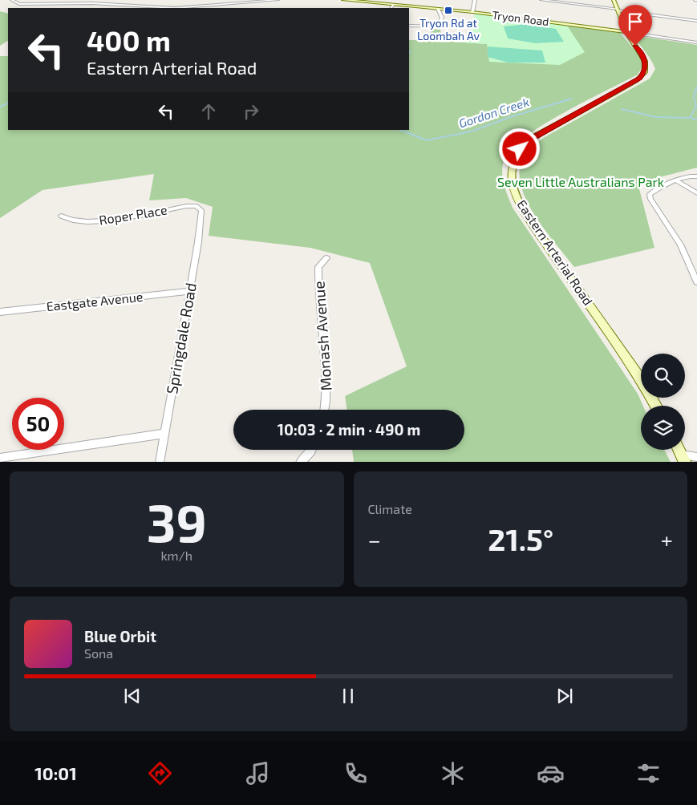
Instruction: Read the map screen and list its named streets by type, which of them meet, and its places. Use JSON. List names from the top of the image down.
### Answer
{
  "streets": {
    "main road": ["Tryon Road", "Eastern Arterial Road"],
    "street": [
      "Roper Place",
      "Eastgate Avenue",
      "Monash Avenue",
      "Springdale Road"
    ]
  },
  "crossings": [
    ["Tryon Road", "Eastern Arterial Road"],
    ["Roper Place", "Springdale Road"],
    ["Eastgate Avenue", "Springdale Road"]
  ],
  "water": ["Gordon Creek"],
  "parks": ["Seven Little Australians Park"],
  "places": {
    "transit": ["Tryon Rd at Loombah Av"]
  },
  "page": {
    "turn": ["400 m", "Eastern Arterial Road"],
    "limit": "50",
    "trip": "10:03 · 2 min · 490 m",
    "tile": [
      ["39", "km/h"],
      "Climate"
    ],
    "heat": ["−", "21.5°", "+"],
    "song": ["Blue Orbit", "Sona"],
    "tabs": "10:01"
  }
}
